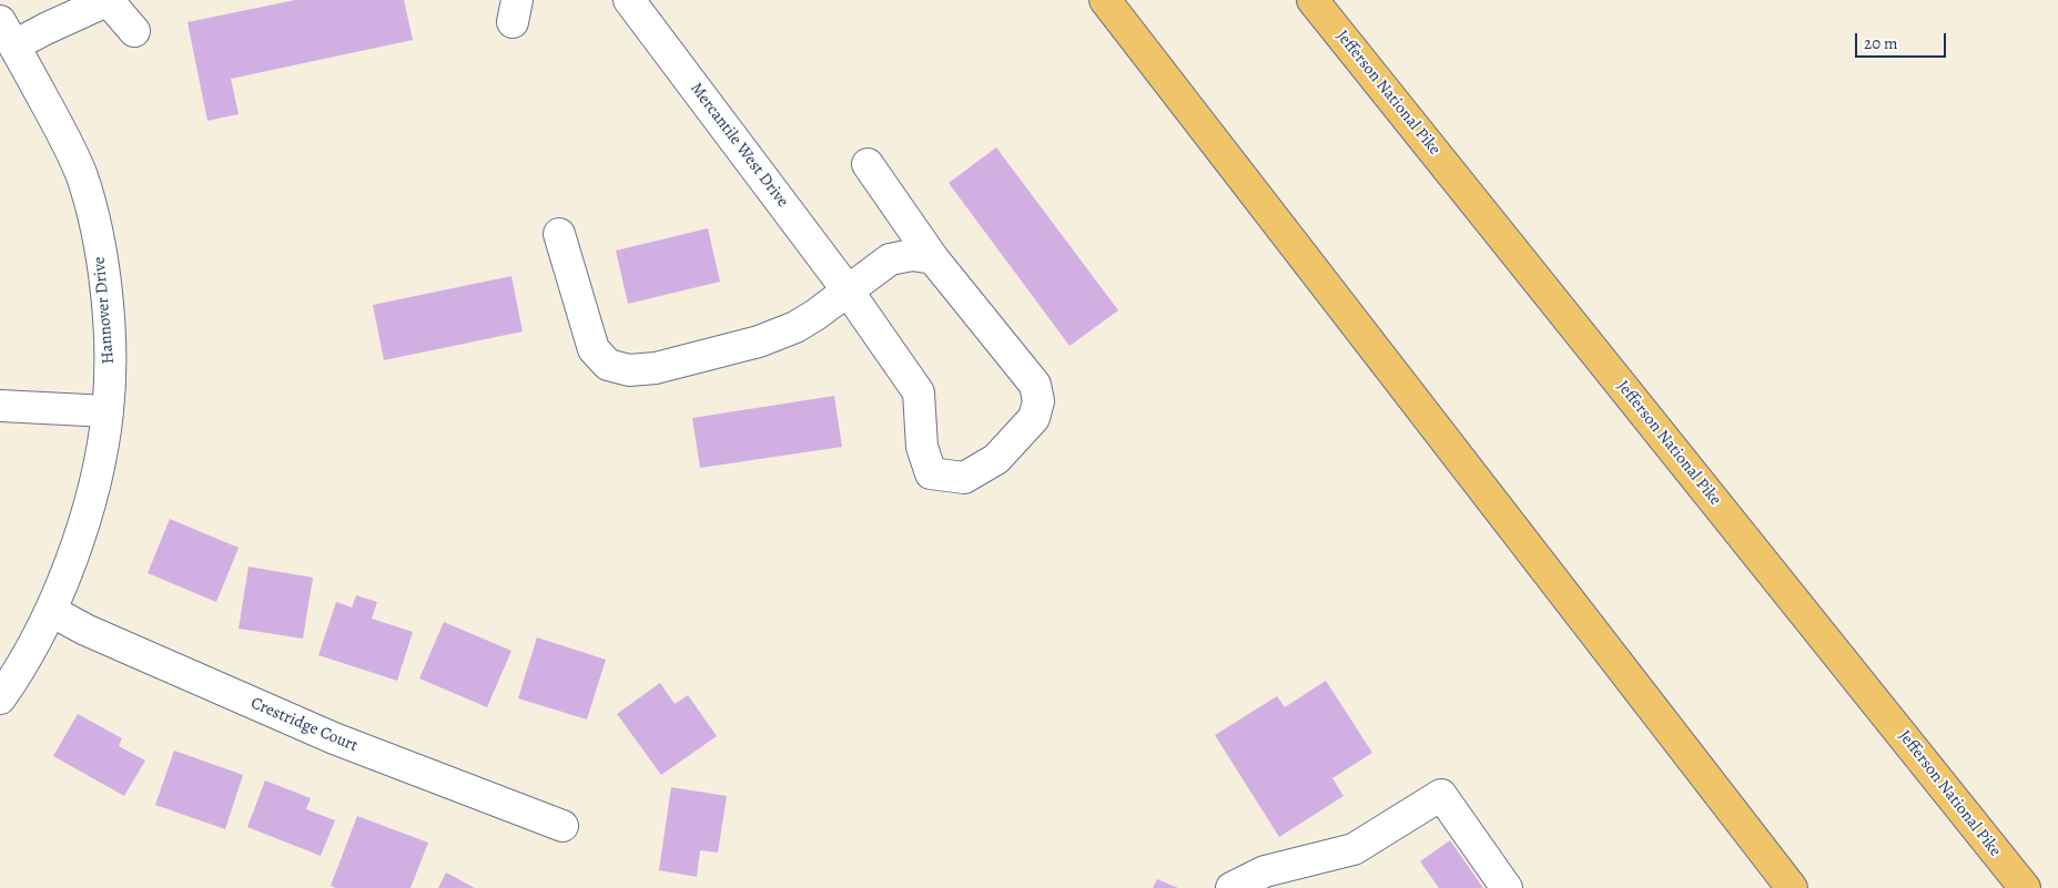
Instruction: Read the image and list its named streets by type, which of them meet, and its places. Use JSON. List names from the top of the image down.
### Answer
{
  "streets": {
    "highway": ["Jefferson National Pike"],
    "street": ["Mercantile West Drive", "Hannover Drive", "Crestridge Court"]
  },
  "crossings": [
    ["Hannover Drive", "Crestridge Court"]
  ],
  "scale_bar": "20 m"
}
